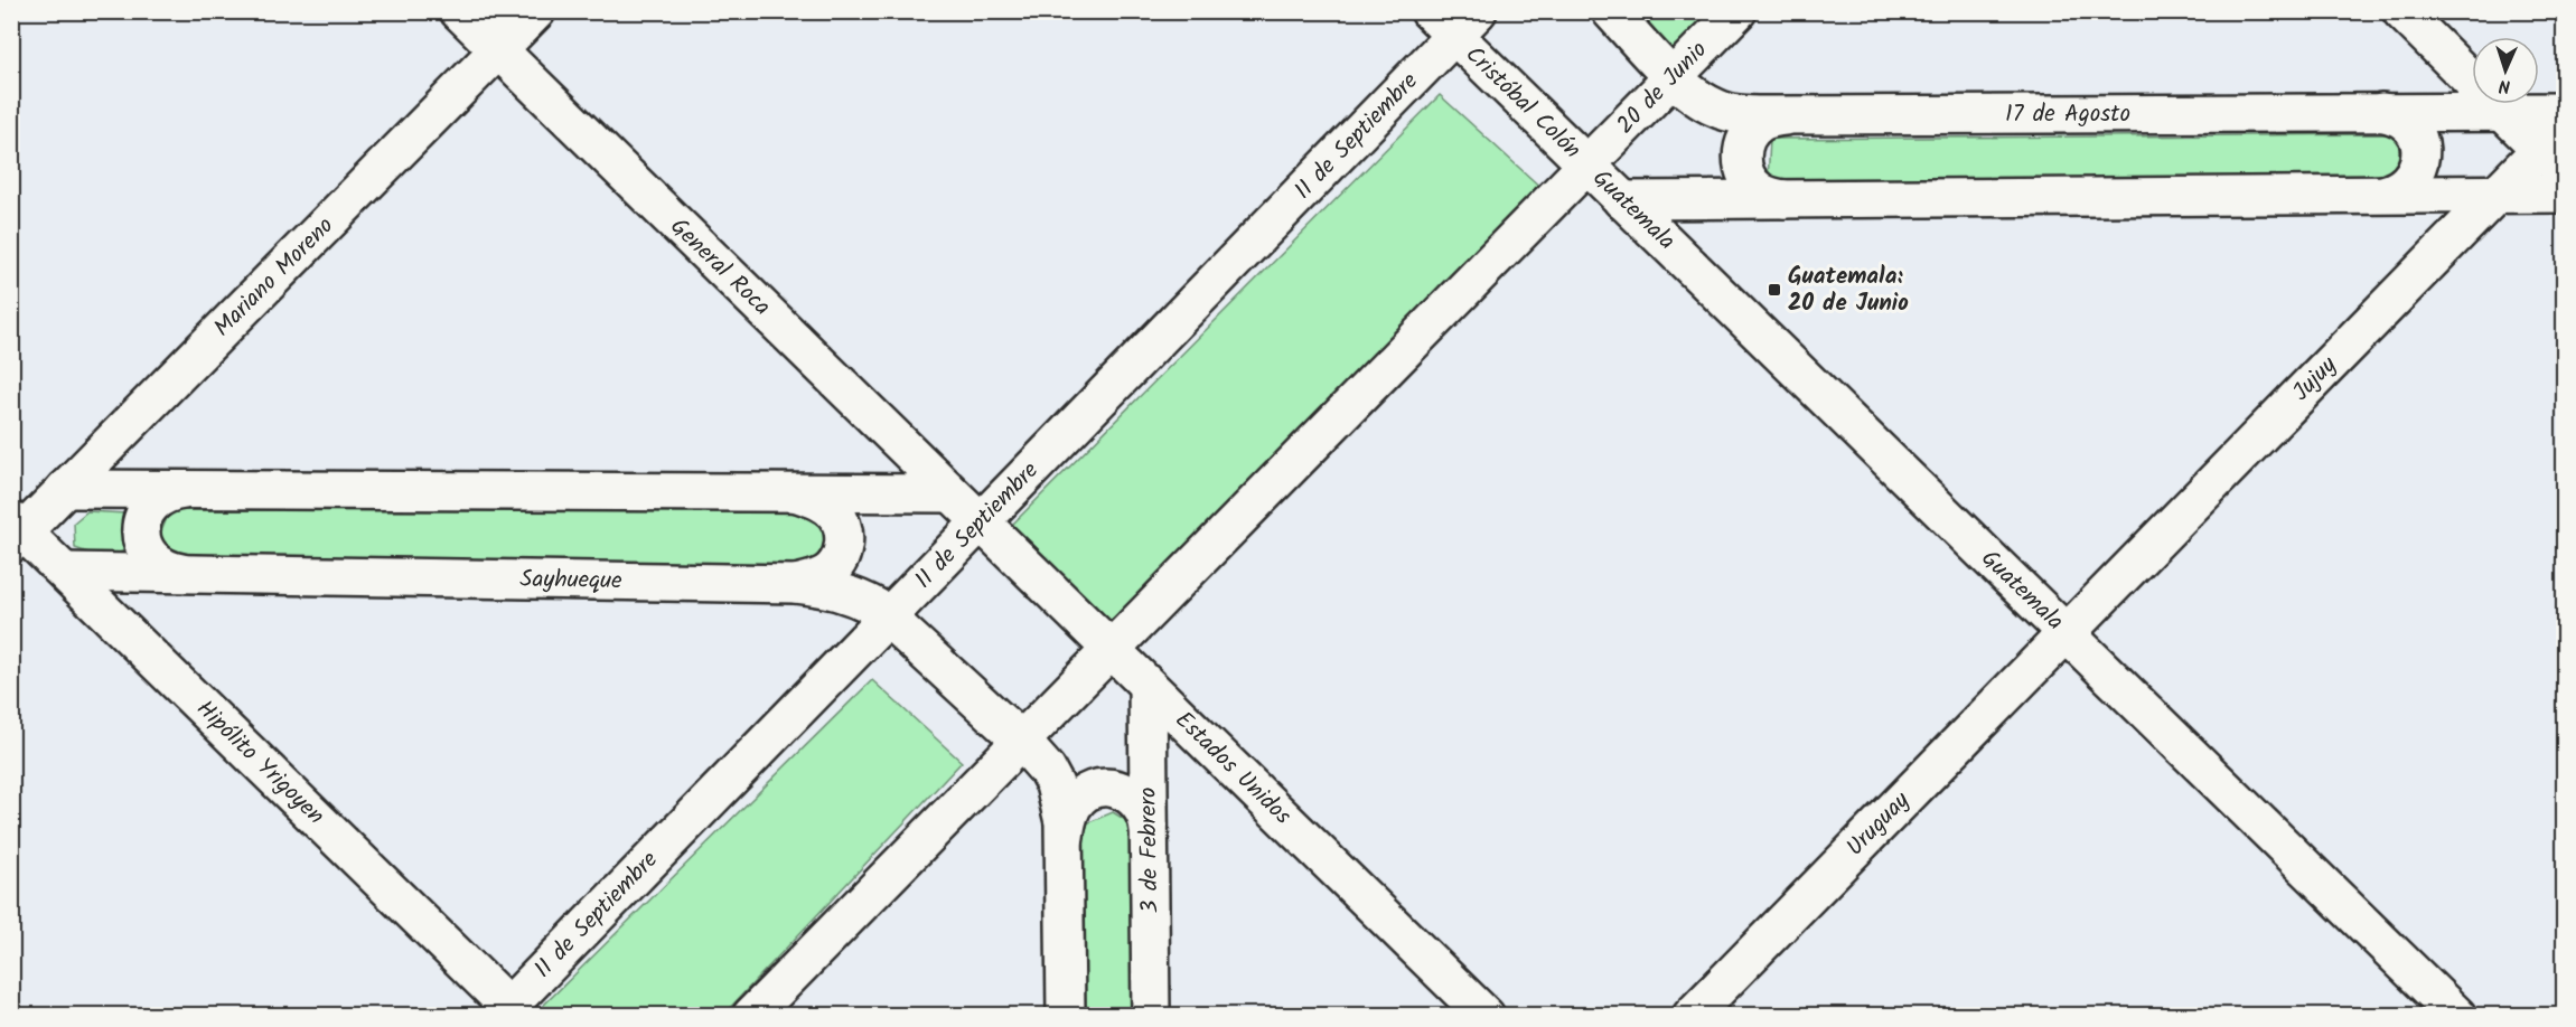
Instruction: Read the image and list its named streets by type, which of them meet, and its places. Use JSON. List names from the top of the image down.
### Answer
{
  "streets": {
    "street": [
      "20 de Junio",
      "Cristóbal Colón",
      "17 de Agosto",
      "11 de Septiembre",
      "Guatemala",
      "General Roca",
      "Mariano Moreno",
      "Jujuy",
      "Sayhueque",
      "Hipólito Yrigoyen",
      "Estados Unidos",
      "Uruguay",
      "3 de Febrero"
    ]
  },
  "crossings": [
    ["20 de Junio", "Cristóbal Colón"],
    ["20 de Junio", "17 de Agosto"],
    ["20 de Junio", "Guatemala"],
    ["Cristóbal Colón", "11 de Septiembre"],
    ["Cristóbal Colón", "Guatemala"],
    ["11 de Septiembre", "General Roca"],
    ["11 de Septiembre", "Sayhueque"],
    ["11 de Septiembre", "Hipólito Yrigoyen"],
    ["11 de Septiembre", "Estados Unidos"],
    ["Guatemala", "Jujuy"],
    ["Guatemala", "Uruguay"],
    ["General Roca", "Mariano Moreno"],
    ["General Roca", "Estados Unidos"],
    ["Mariano Moreno", "Hipólito Yrigoyen"],
    ["Jujuy", "Uruguay"],
    ["Sayhueque", "Hipólito Yrigoyen"],
    ["Estados Unidos", "3 de Febrero"]
  ],
  "places": {
    "transit": ["Guatemala: 20 de Junio"]
  },
  "north": "bottom"
}
